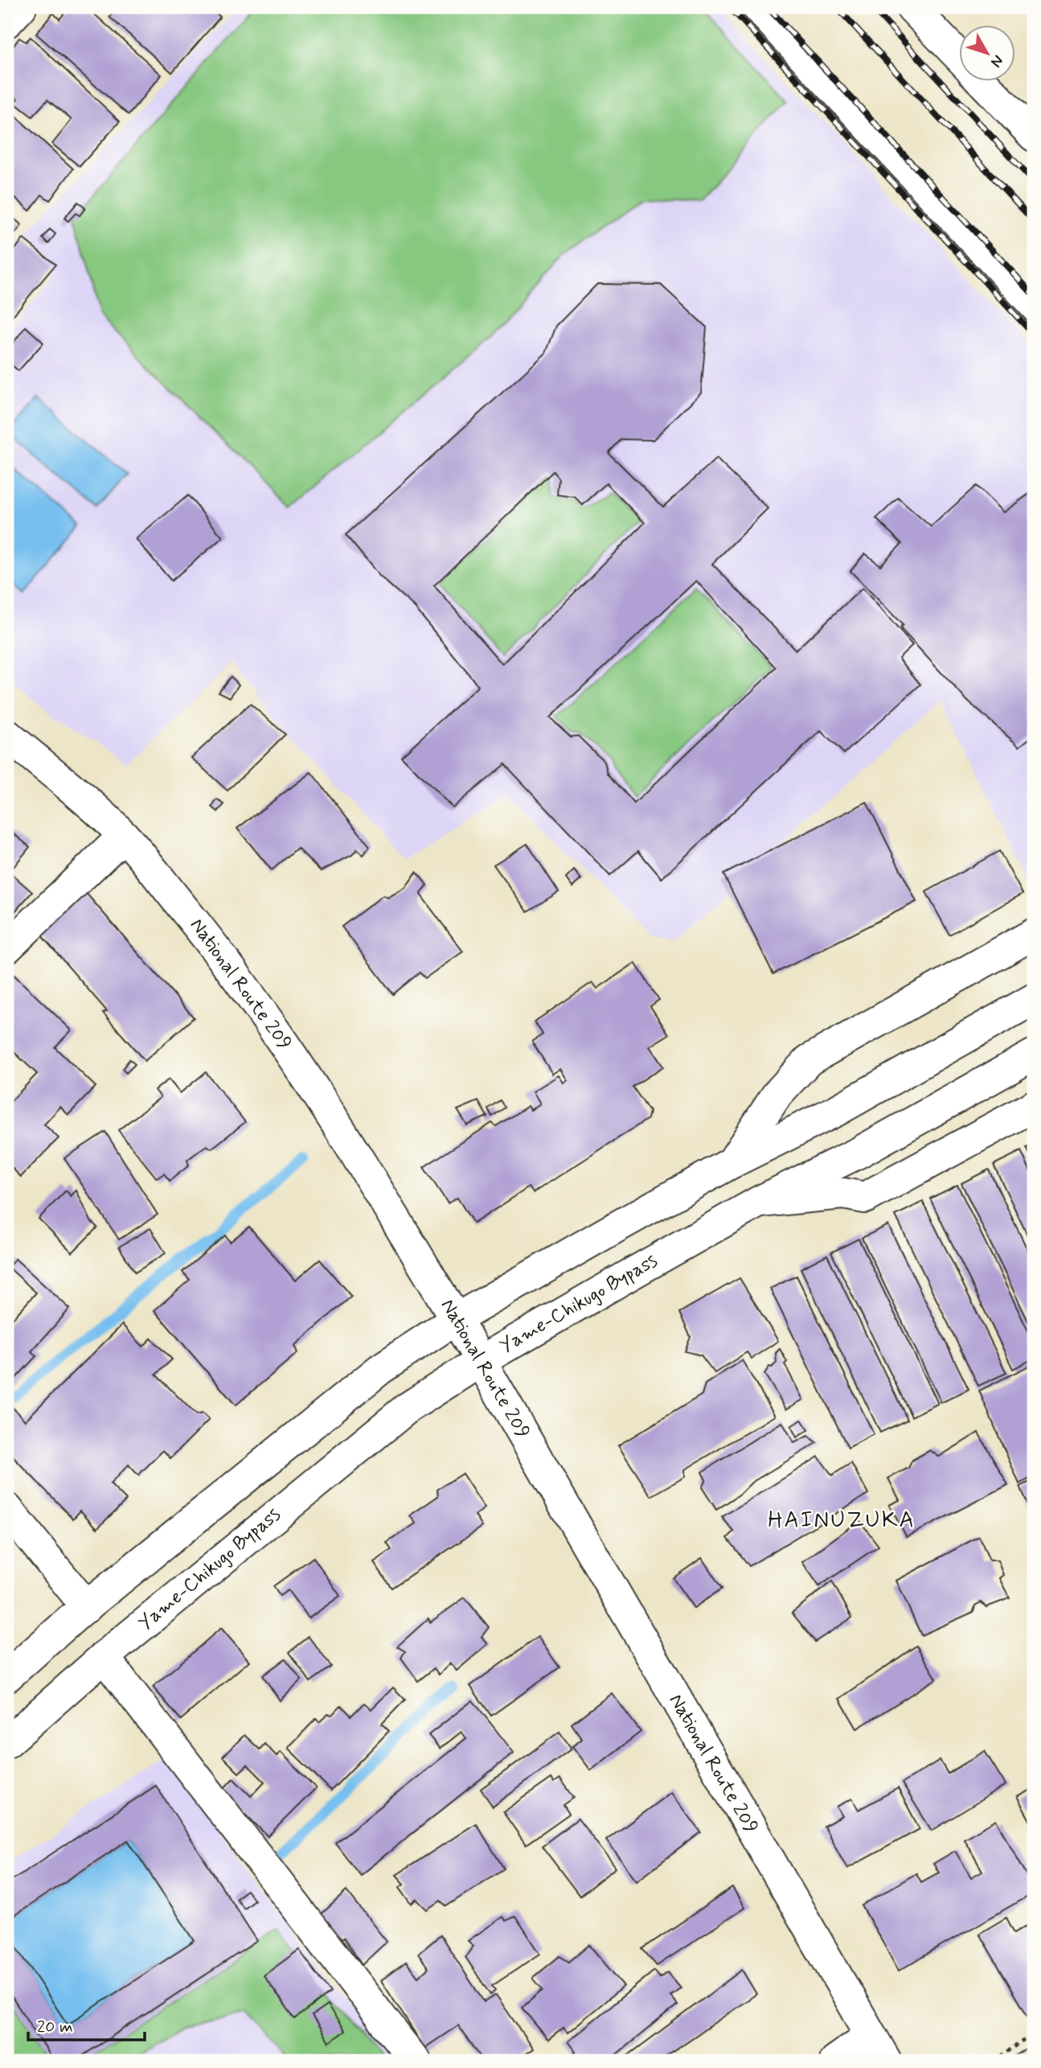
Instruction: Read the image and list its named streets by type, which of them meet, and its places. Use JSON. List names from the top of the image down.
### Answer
{
  "streets": {
    "main road": ["National Route 209", "Yame-Chikugo Bypass"]
  },
  "crossings": [
    ["National Route 209", "Yame-Chikugo Bypass"]
  ],
  "districts": ["HAINUZUKA"],
  "scale_bar": "20 m",
  "north": "bottom right"
}
